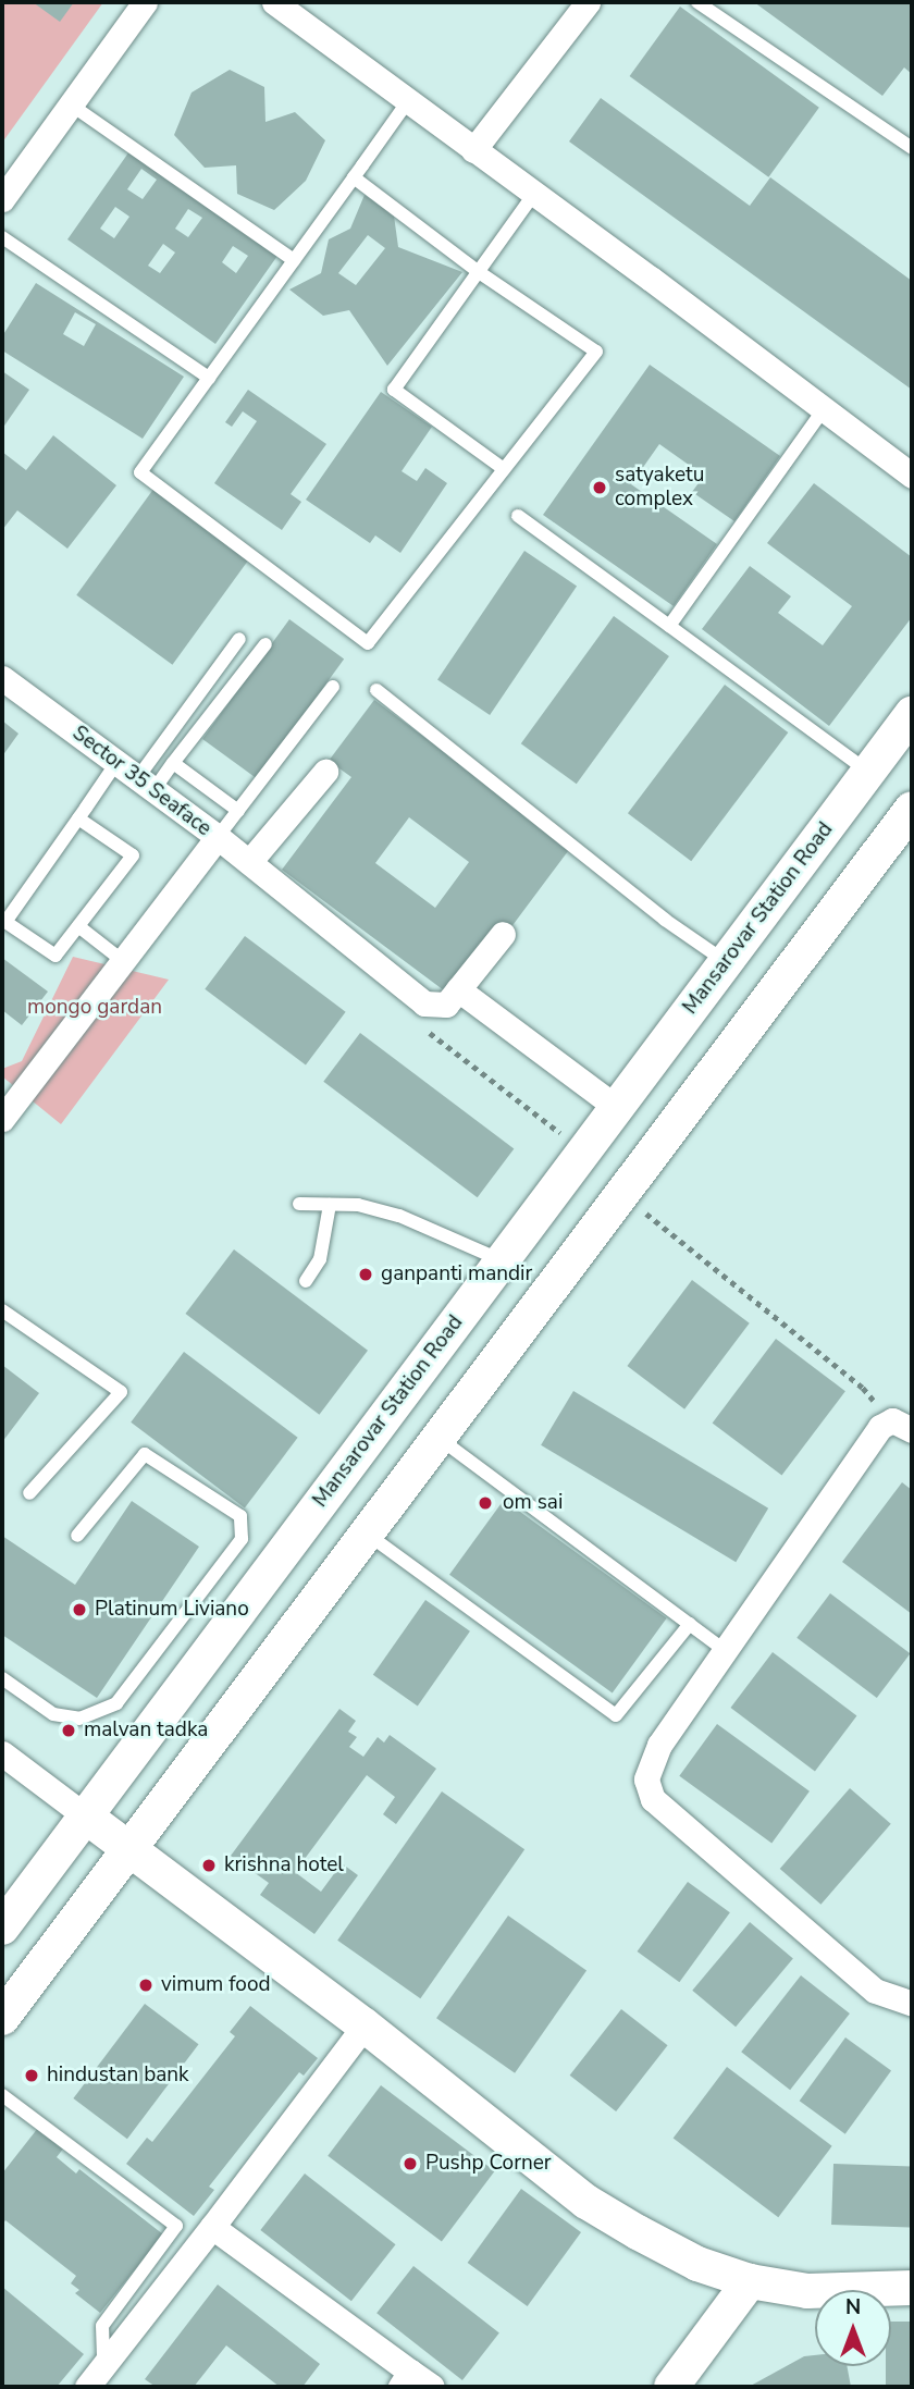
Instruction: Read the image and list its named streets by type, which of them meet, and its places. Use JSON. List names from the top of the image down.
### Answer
{
  "streets": {
    "main road": ["Mansarovar Station Road"],
    "street": ["Sector 35 Seaface"]
  },
  "parks": ["mongo gardan"],
  "places": [
    "satyaketu complex",
    "ganpanti mandir",
    "om sai",
    "Platinum Liviano",
    "malvan tadka",
    "krishna hotel",
    "vimum food",
    "hindustan bank",
    "Pushp Corner"
  ],
  "north": "top"
}
